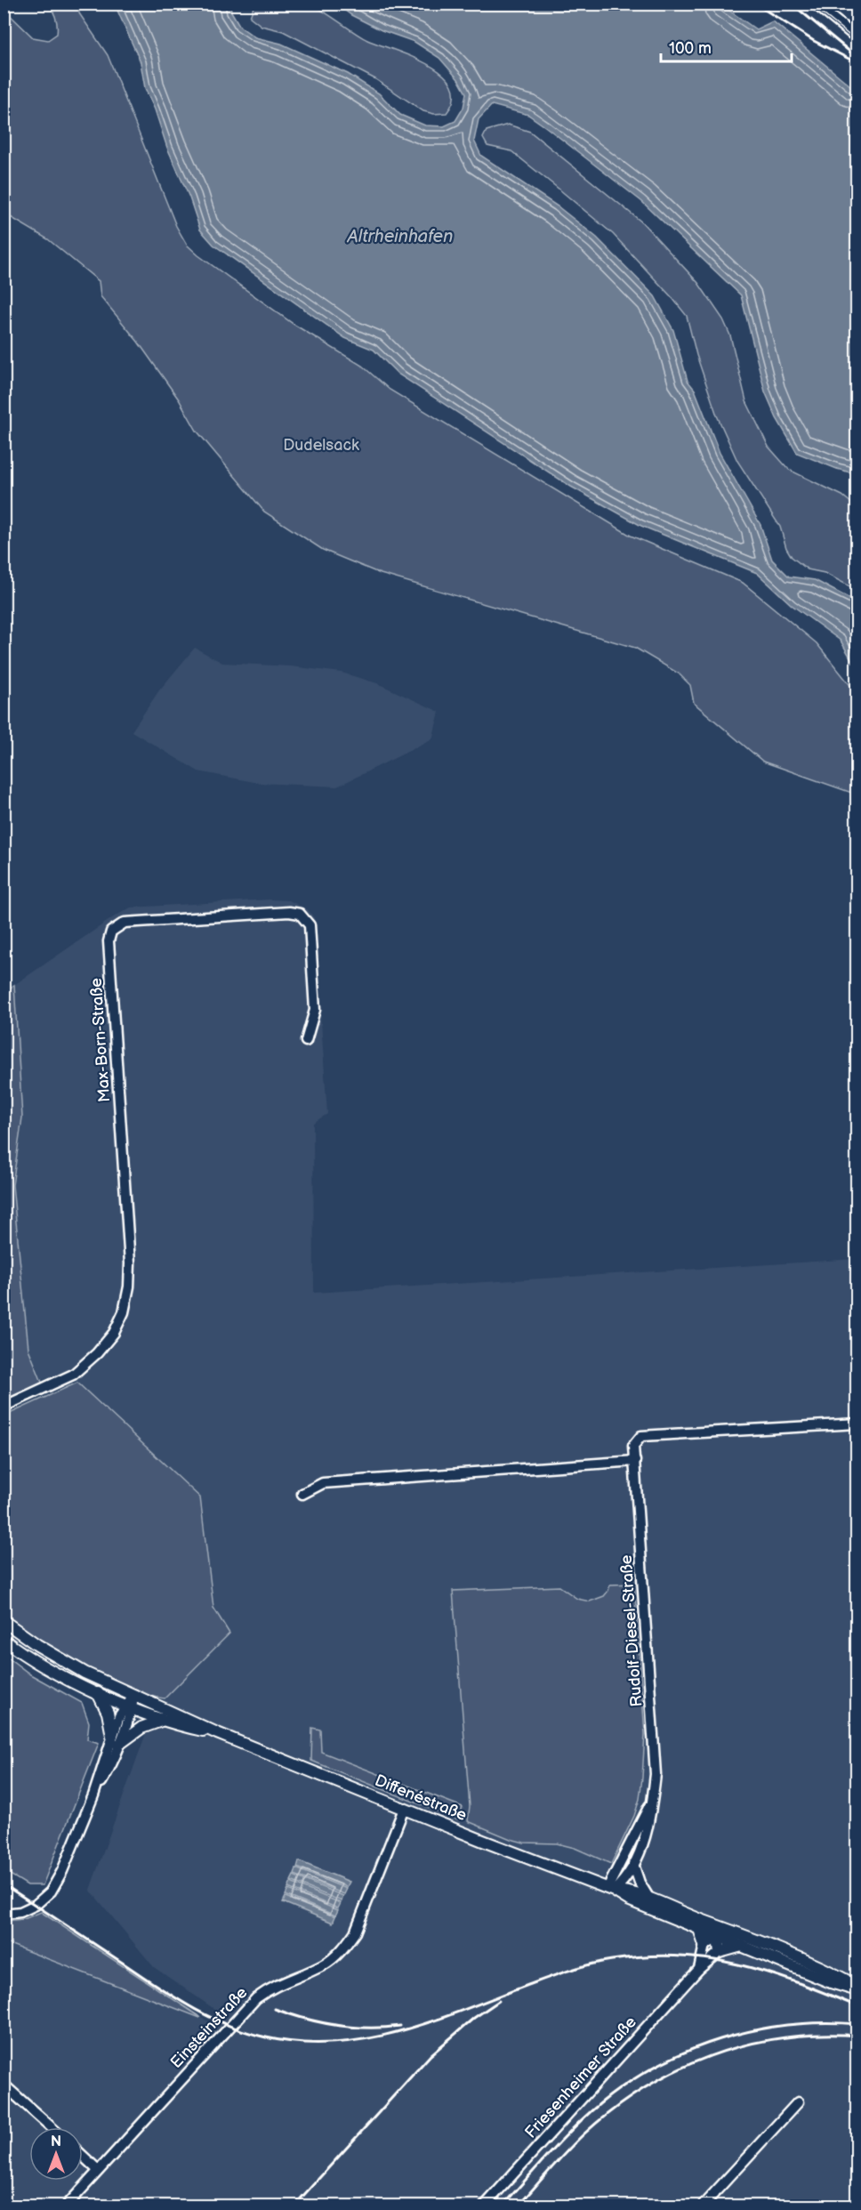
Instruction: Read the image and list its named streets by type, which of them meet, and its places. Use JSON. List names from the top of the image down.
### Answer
{
  "streets": {
    "main road": ["Diffenéstraße"],
    "street": [
      "Max-Born-Straße",
      "Rudolf-Diesel-Straße",
      "Einsteinstraße",
      "Friesenheimer Straße"
    ]
  },
  "crossings": [
    ["Rudolf-Diesel-Straße", "Diffenéstraße"],
    ["Diffenéstraße", "Einsteinstraße"]
  ],
  "water": ["Altrheinhafen"],
  "parks": ["Dudelsack"],
  "scale_bar": "100 m",
  "north": "top"
}
